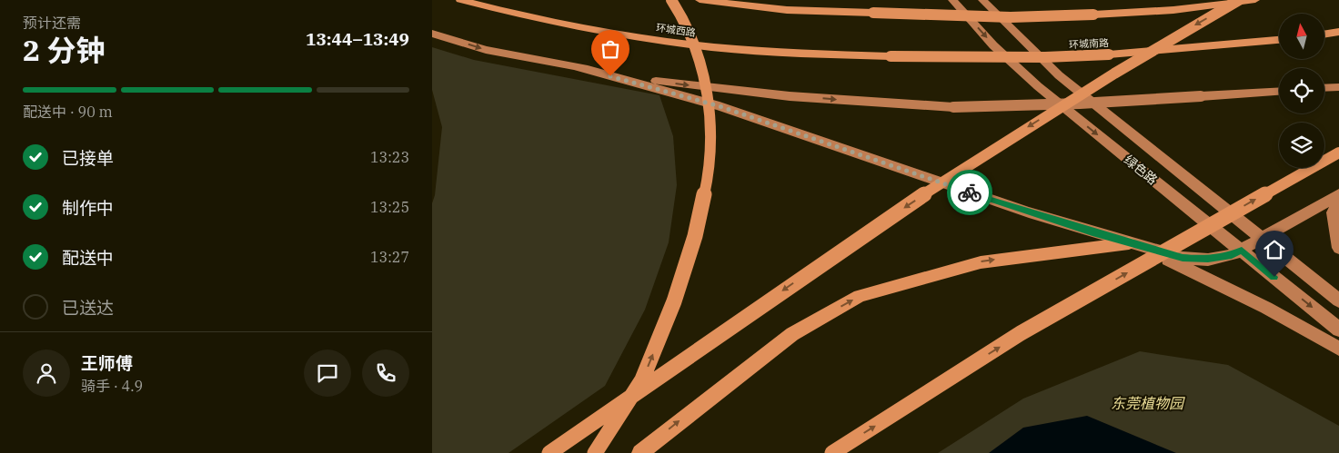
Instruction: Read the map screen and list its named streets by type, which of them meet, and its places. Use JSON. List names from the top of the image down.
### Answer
{
  "streets": {
    "highway": ["环城西路", "环城南路"],
    "main road": ["绿色路"]
  },
  "crossings": [
    ["环城西路", "环城南路"]
  ],
  "parks": ["东莞植物园"],
  "north": "top",
  "page": {
    "heading": ["2 分钟", "预计还需", "13:44–13:49"],
    "panel": ["王师傅", "骑手 · 4.9"],
    "bar": "配送中 · 90 m",
    "list": [
      ["已接单", "13:23"],
      ["制作中", "13:25"],
      ["配送中", "13:27"],
      "已送达"
    ]
  }
}
